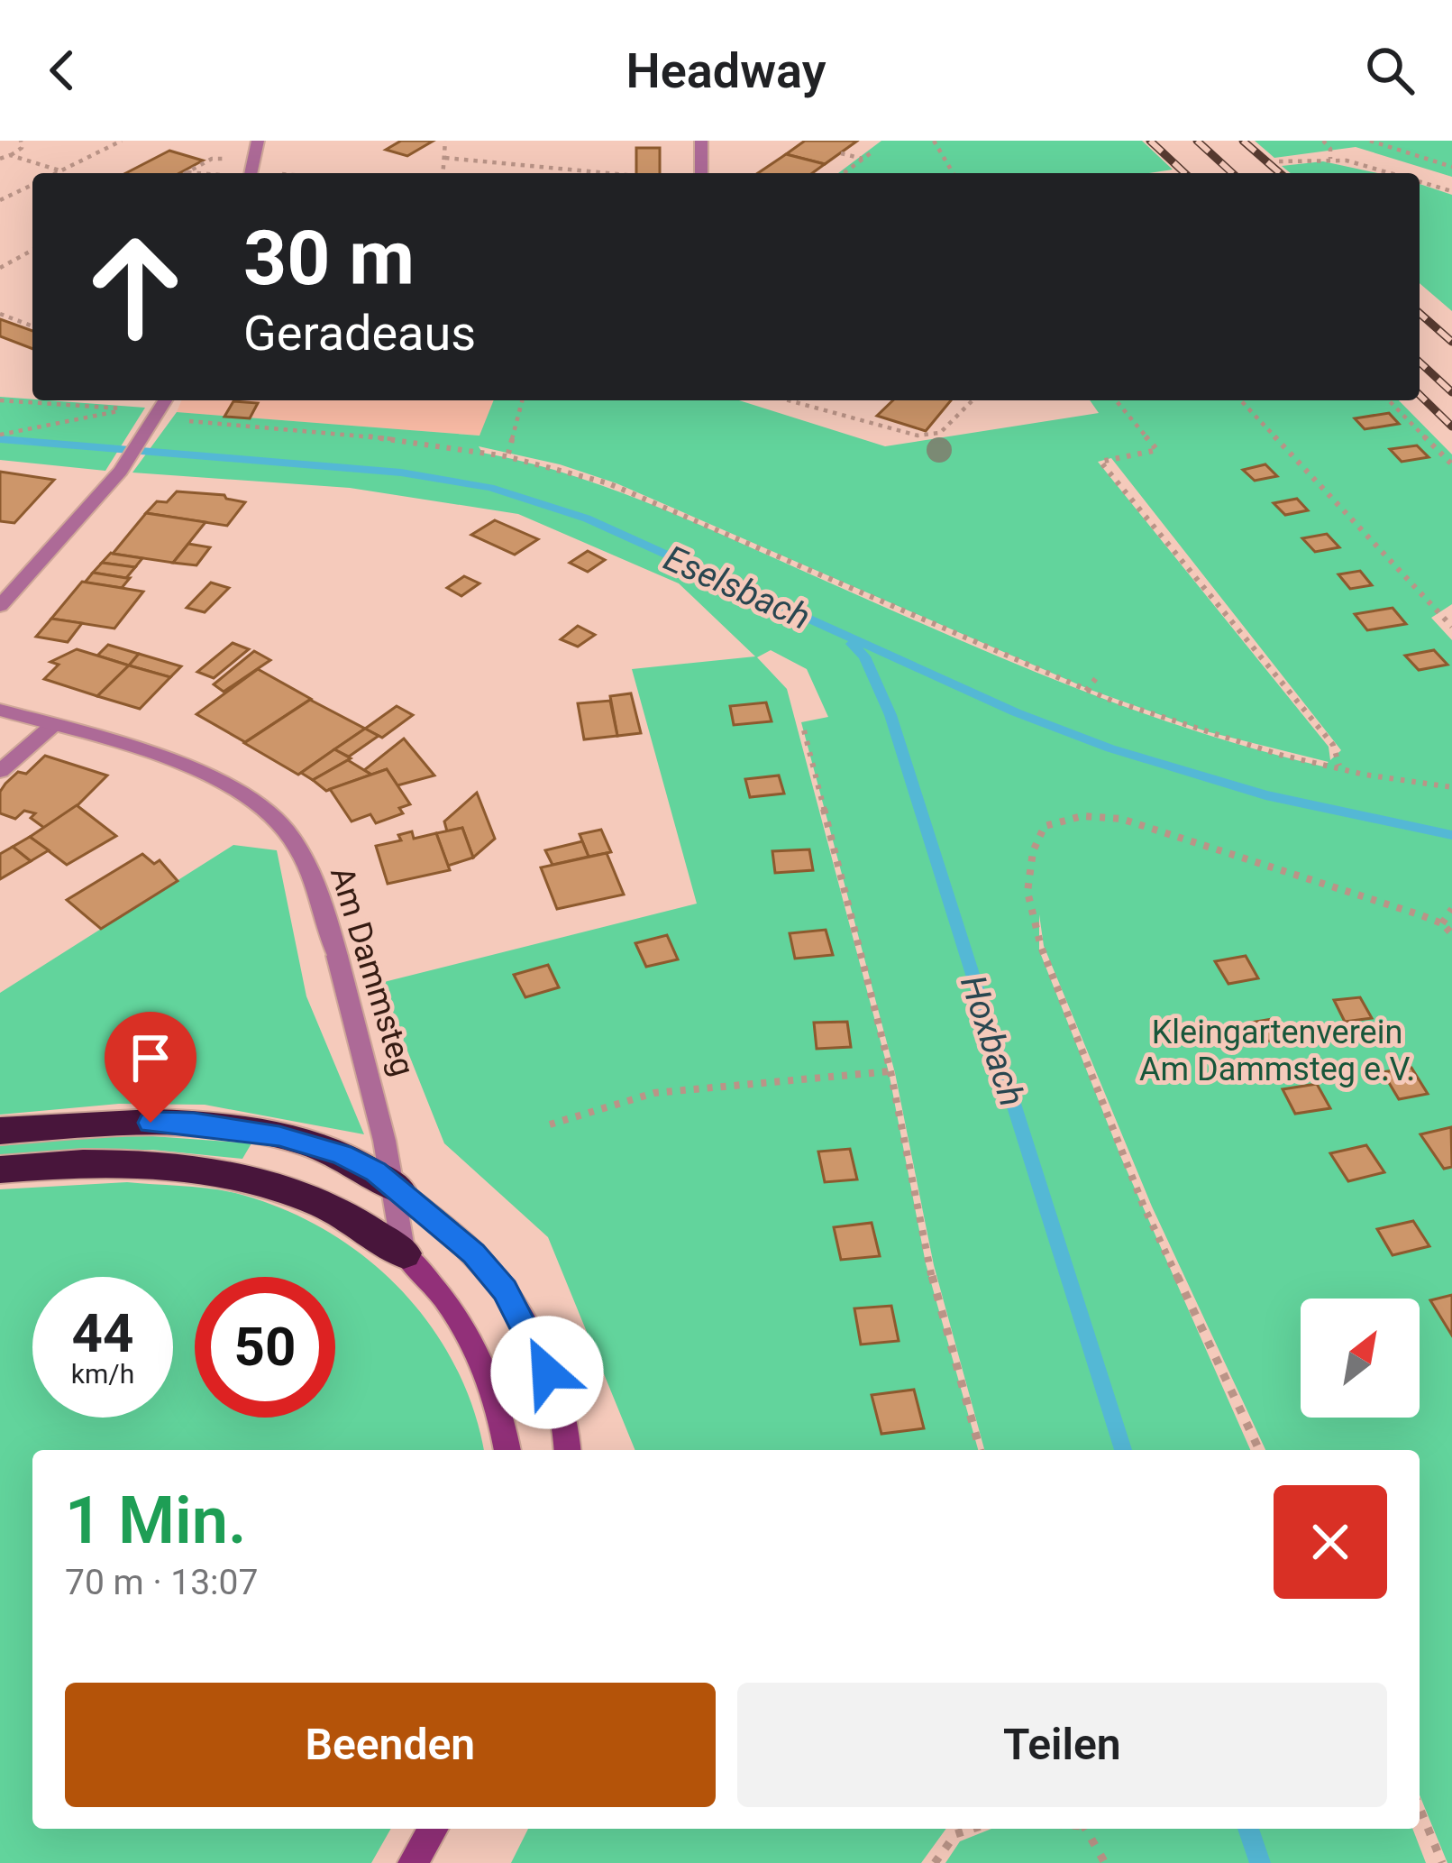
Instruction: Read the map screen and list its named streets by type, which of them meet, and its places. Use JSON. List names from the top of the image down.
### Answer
{
  "streets": {
    "street": ["Am Dammsteg"]
  },
  "water": ["Eselsbach", "Hoxbach"],
  "parks": ["Kleingartenverein Am Dammsteg e.V."],
  "north": "top right",
  "page": {
    "header": "Headway",
    "turn": ["30 m", "Geradeaus"],
    "speed": "44 km/h",
    "limit": "50",
    "heading": ["1 Min.", "70 m · 13:07"],
    "buttons": ["Beenden", "Teilen"]
  }
}
